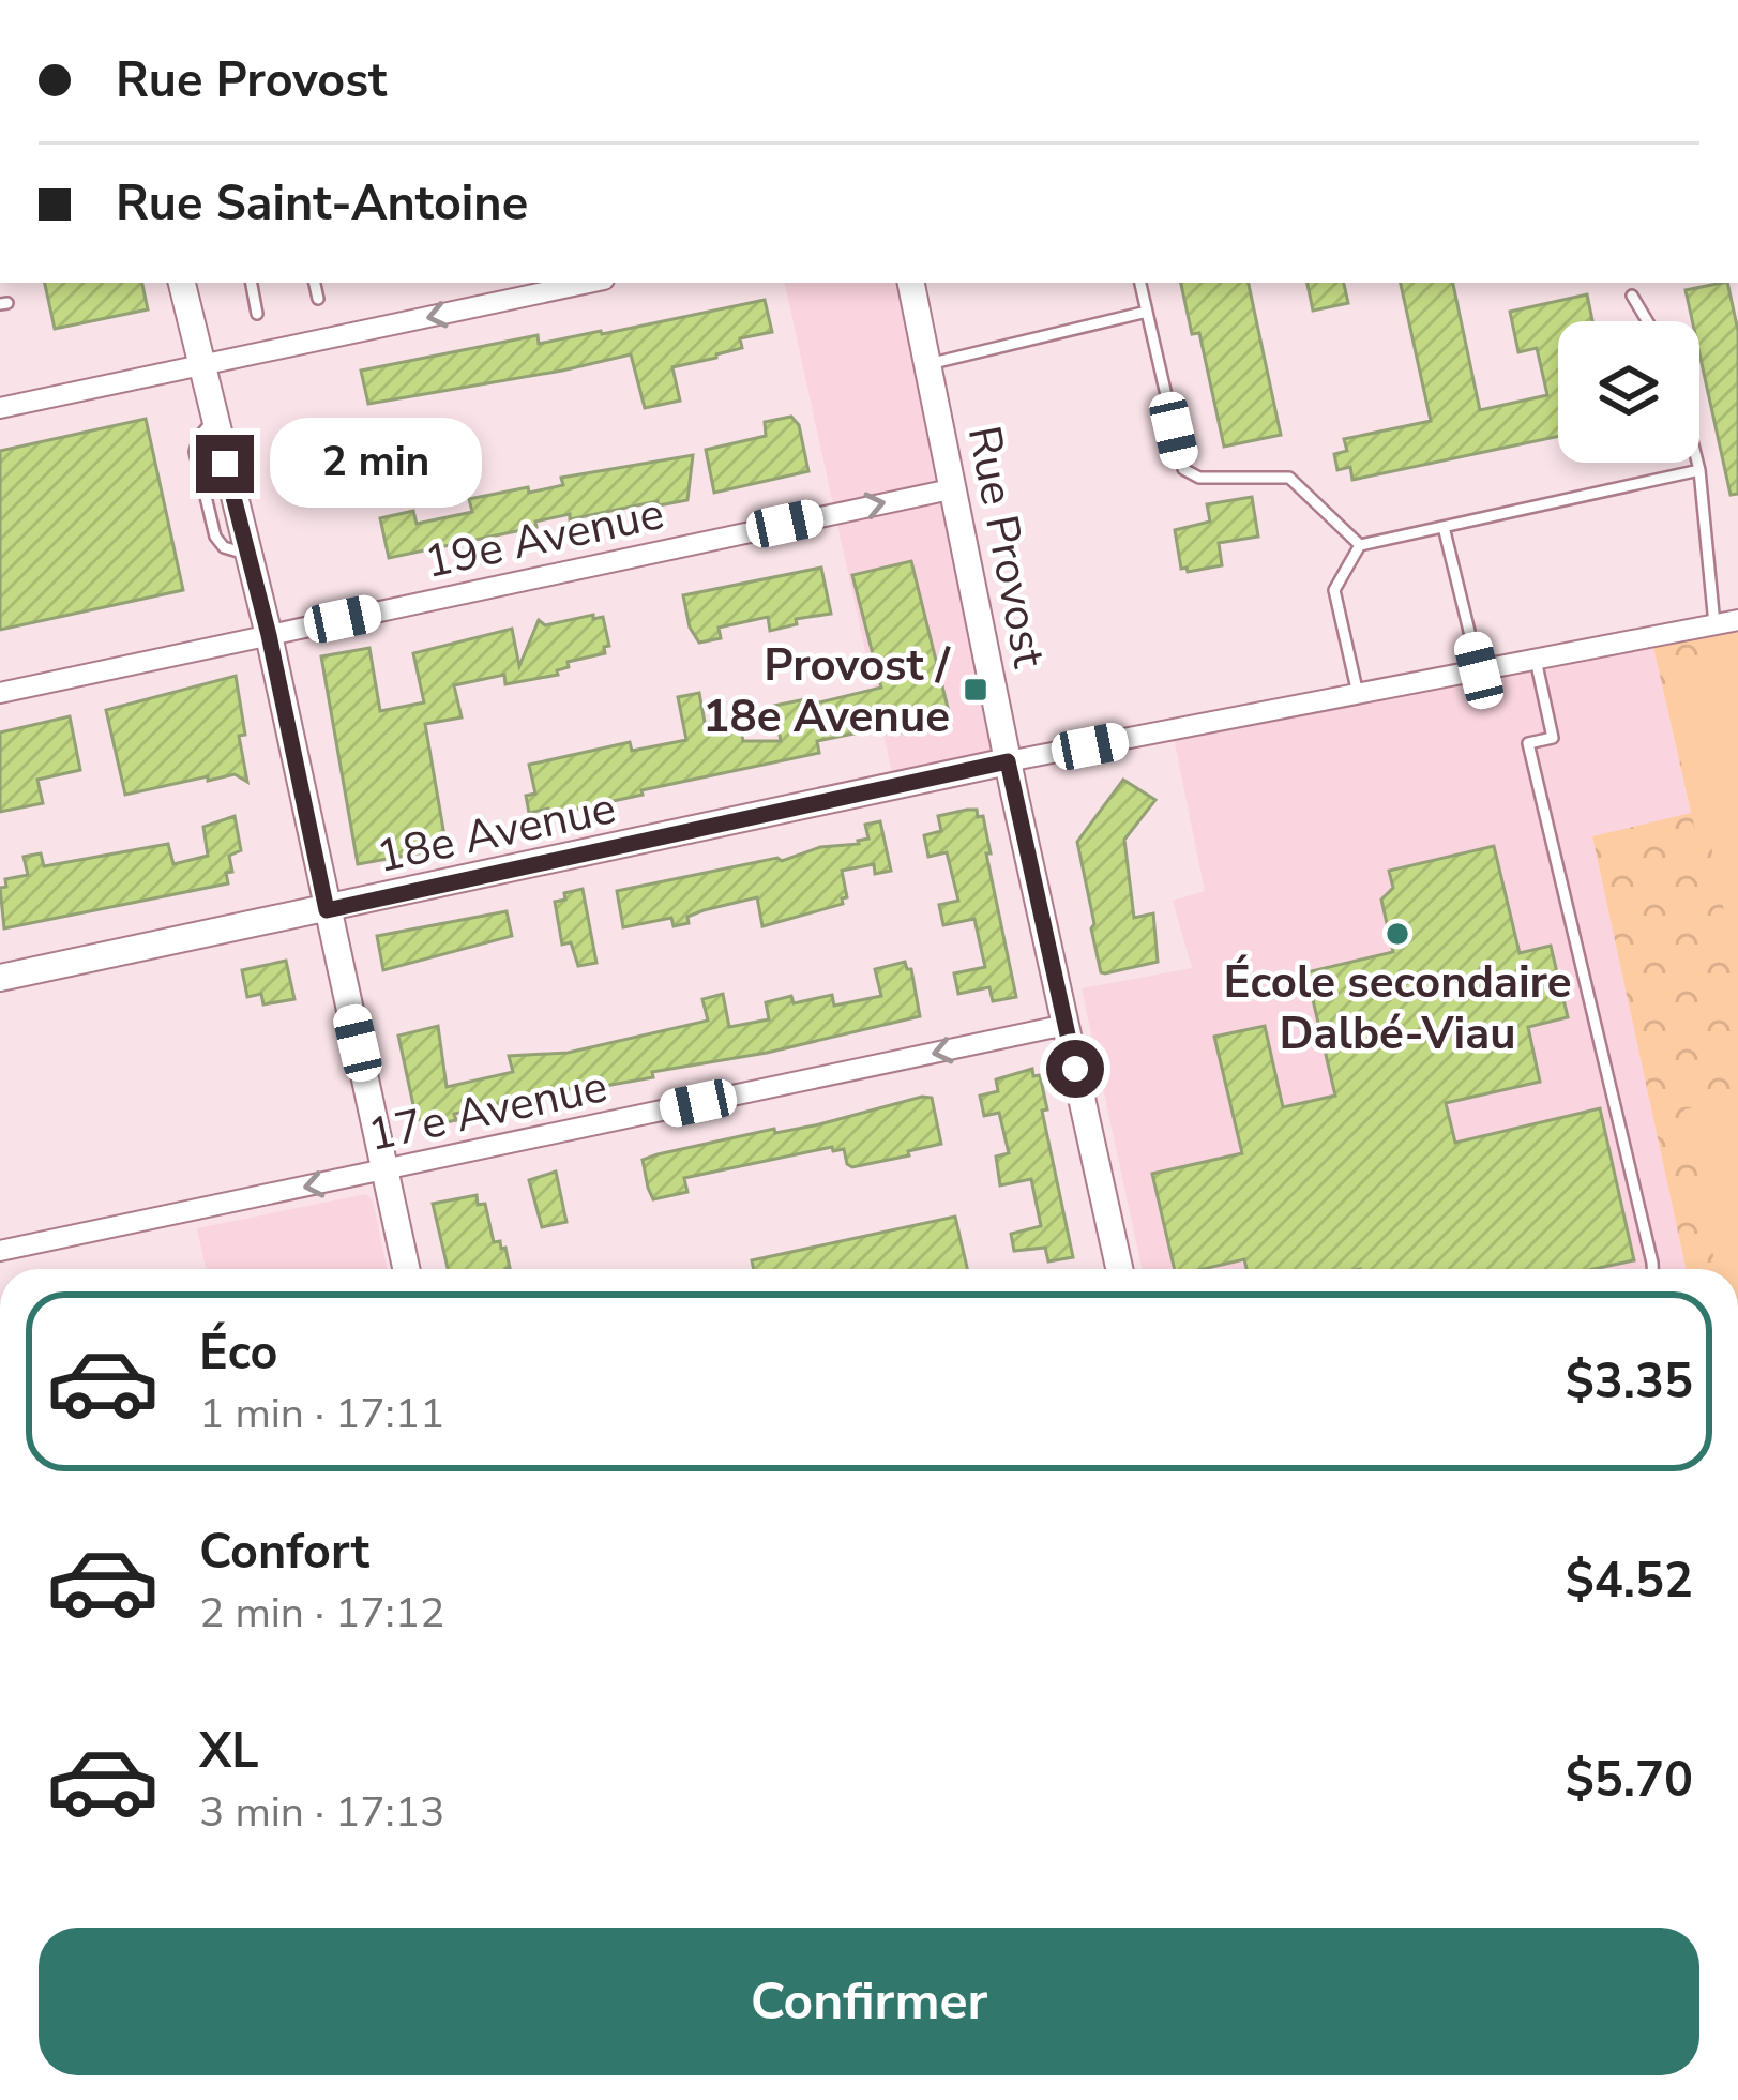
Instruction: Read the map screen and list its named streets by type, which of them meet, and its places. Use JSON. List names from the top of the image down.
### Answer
{
  "streets": {
    "street": [
      "19e Avenue",
      "Rue Provost",
      "18e Avenue",
      "17e Avenue"
    ]
  },
  "crossings": [
    ["19e Avenue", "Rue Provost"],
    ["Rue Provost", "18e Avenue"],
    ["Rue Provost", "17e Avenue"]
  ],
  "one_way": ["19e Avenue", "17e Avenue"],
  "places": {
    "transit": ["Provost / 18e Avenue"],
    "other": ["École secondaire Dalbé-Viau"]
  },
  "page": {
    "banner": ["Rue Provost", "Rue Saint-Antoine"],
    "bubble": "2 min",
    "list": [
      {
        "name": "Éco",
        "note": "1 min · 17:11",
        "value": "$3.35"
      },
      {
        "name": "Confort",
        "note": "2 min · 17:12",
        "value": "$4.52"
      },
      {
        "name": "XL",
        "note": "3 min · 17:13",
        "value": "$5.70"
      }
    ],
    "buttons": "Confirmer"
  }
}
